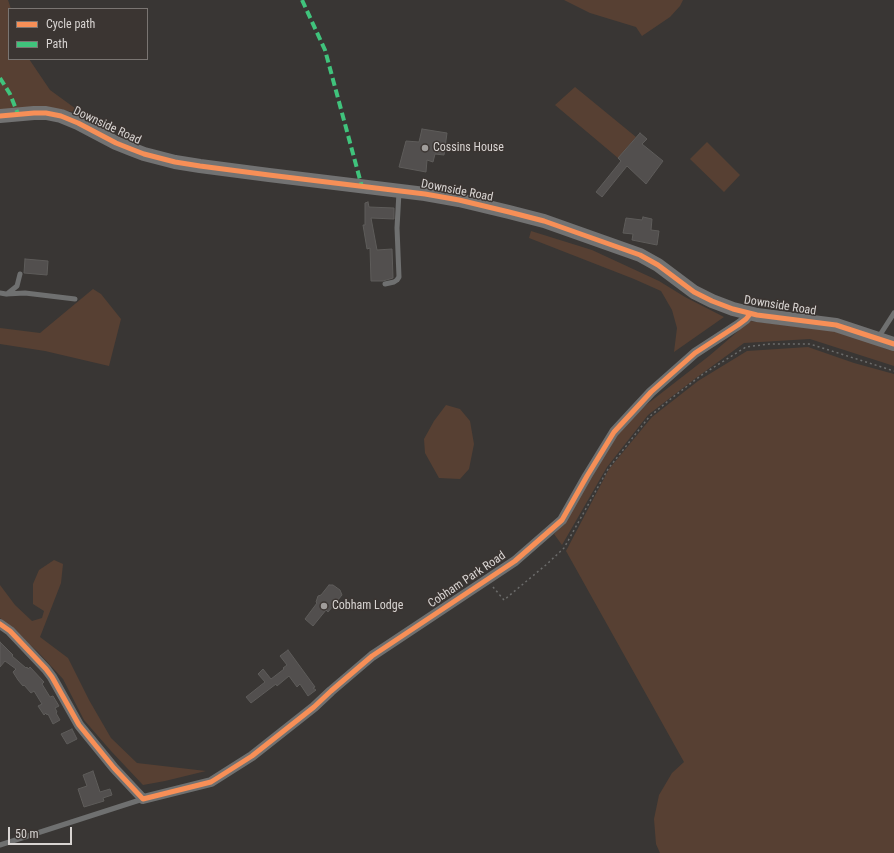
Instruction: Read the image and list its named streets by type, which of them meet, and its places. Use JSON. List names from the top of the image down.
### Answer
{
  "streets": {
    "street": ["Downside Road", "Cobham Park Road"]
  },
  "crossings": [
    ["Downside Road", "Cobham Park Road"]
  ],
  "places": ["Cossins House", "Cobham Lodge"],
  "legend": ["Cycle path", "Path"],
  "scale_bar": "50 m"
}
